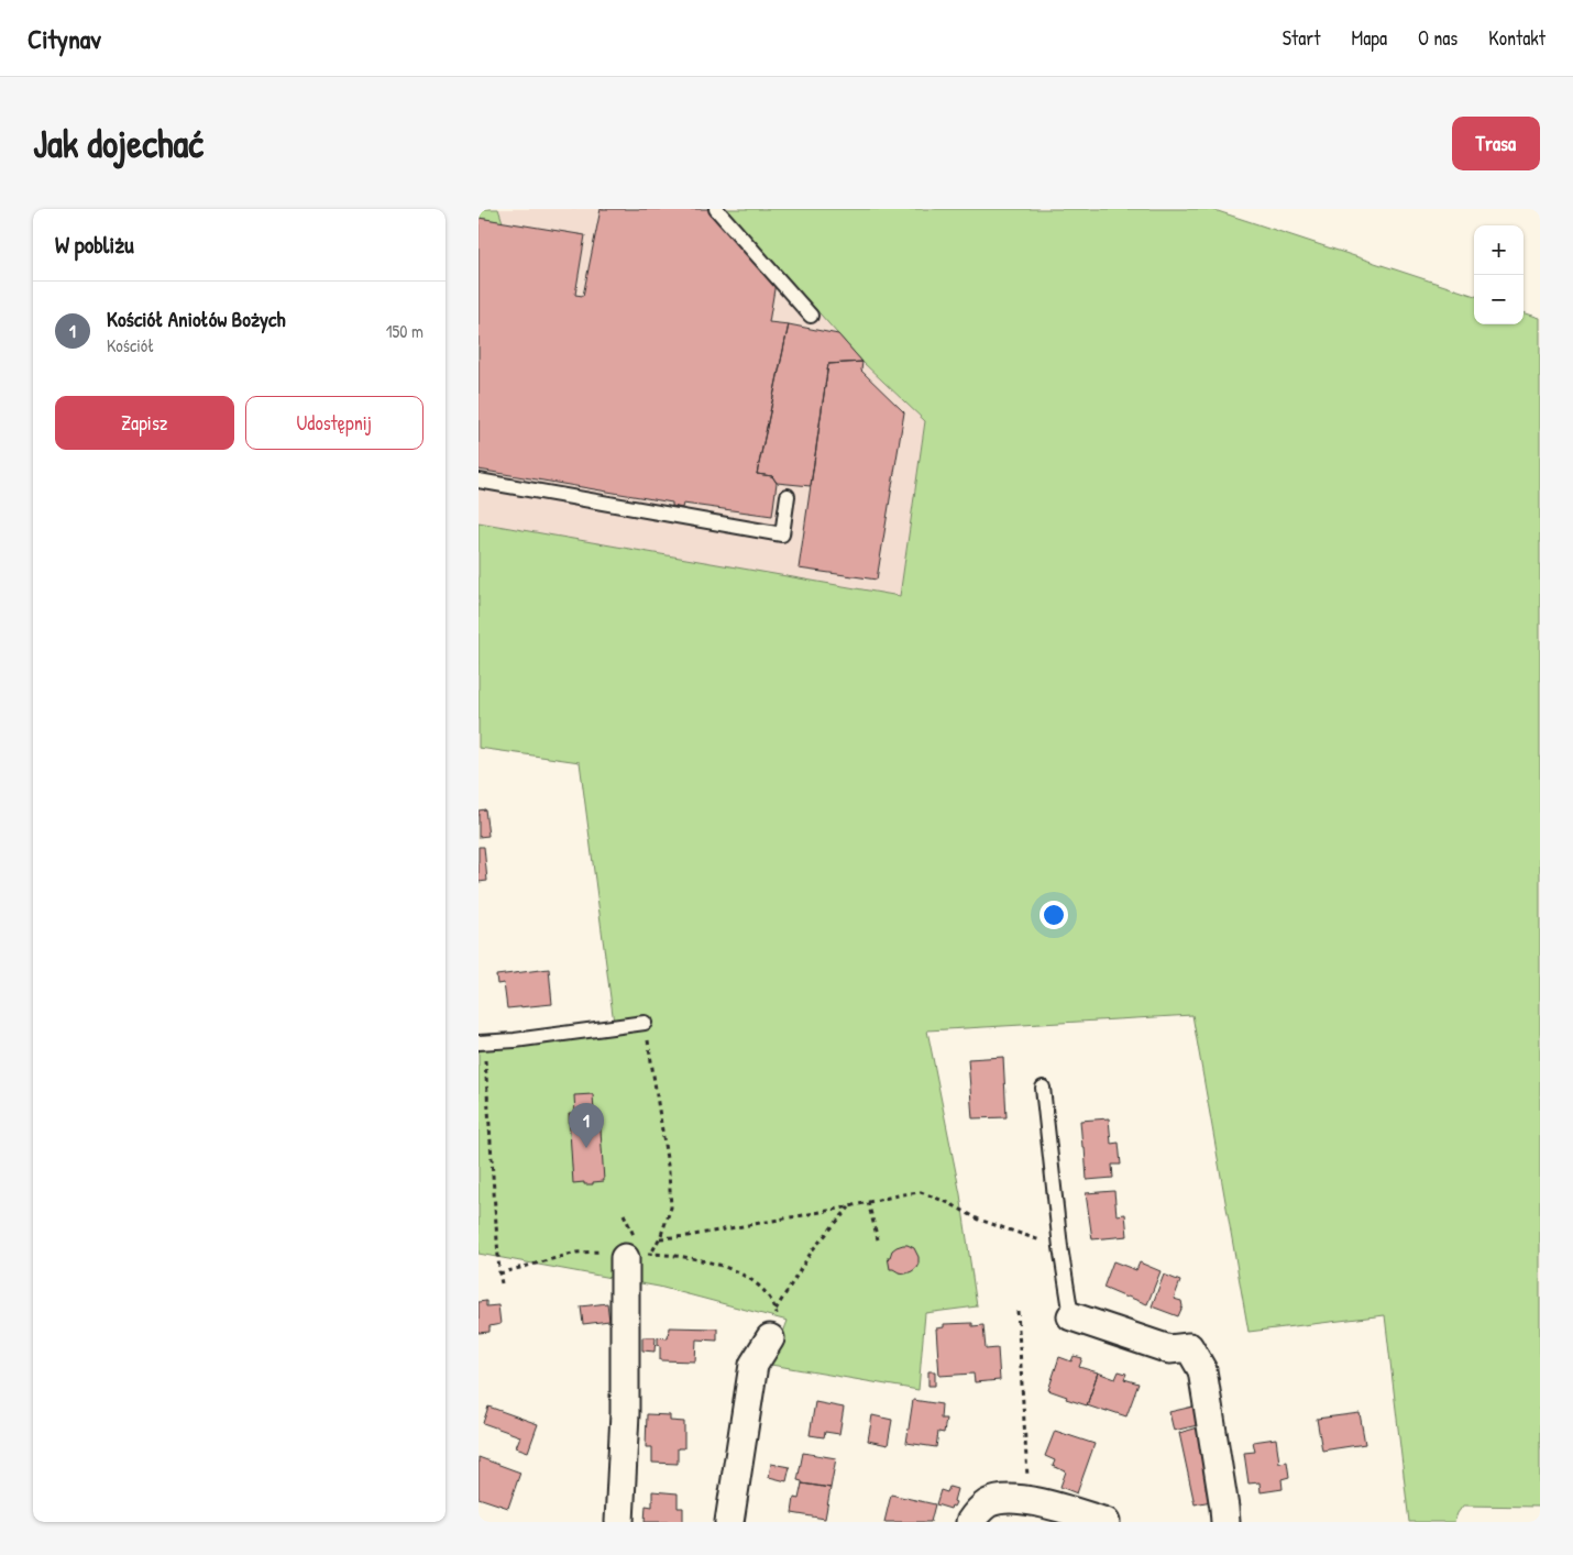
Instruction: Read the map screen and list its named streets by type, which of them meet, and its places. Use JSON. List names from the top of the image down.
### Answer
{
  "page": {
    "header": "Citynav",
    "nav": [
      "Start",
      "Mapa",
      "O nas",
      "Kontakt"
    ],
    "buttons": [
      "Trasa",
      ["Zapisz", "Udostępnij"]
    ],
    "title": "Jak dojechać",
    "heading": "W pobliżu",
    "map_buttons": ["+", "−"],
    "list": [
      {
        "mark": "1",
        "name": "Kościół Aniołów Bożych",
        "note": "Kościół",
        "value": "150 m"
      }
    ],
    "pins": "1"
  }
}
